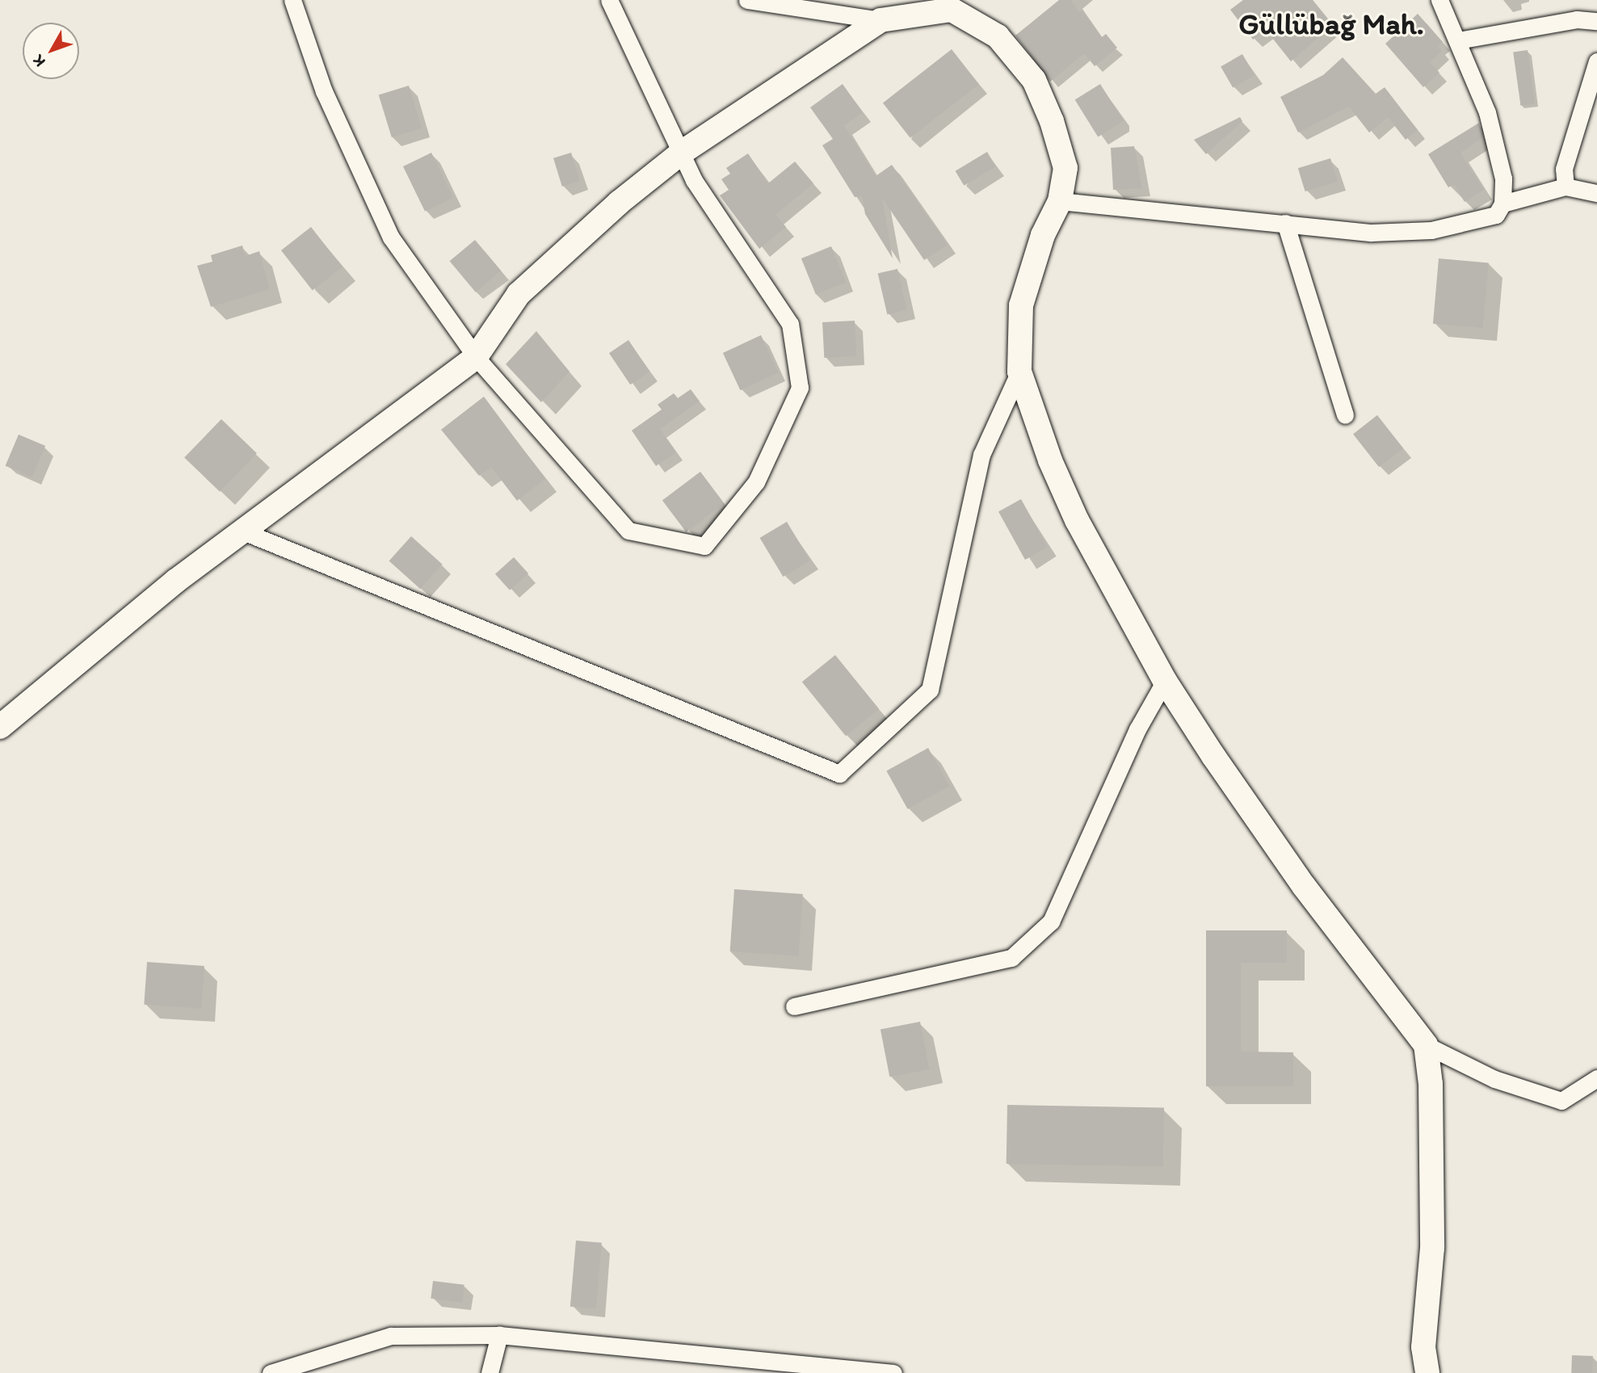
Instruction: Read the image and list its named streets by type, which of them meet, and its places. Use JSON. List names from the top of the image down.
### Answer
{
  "districts": ["Güllübağ Mah."],
  "north": "bottom left"
}
